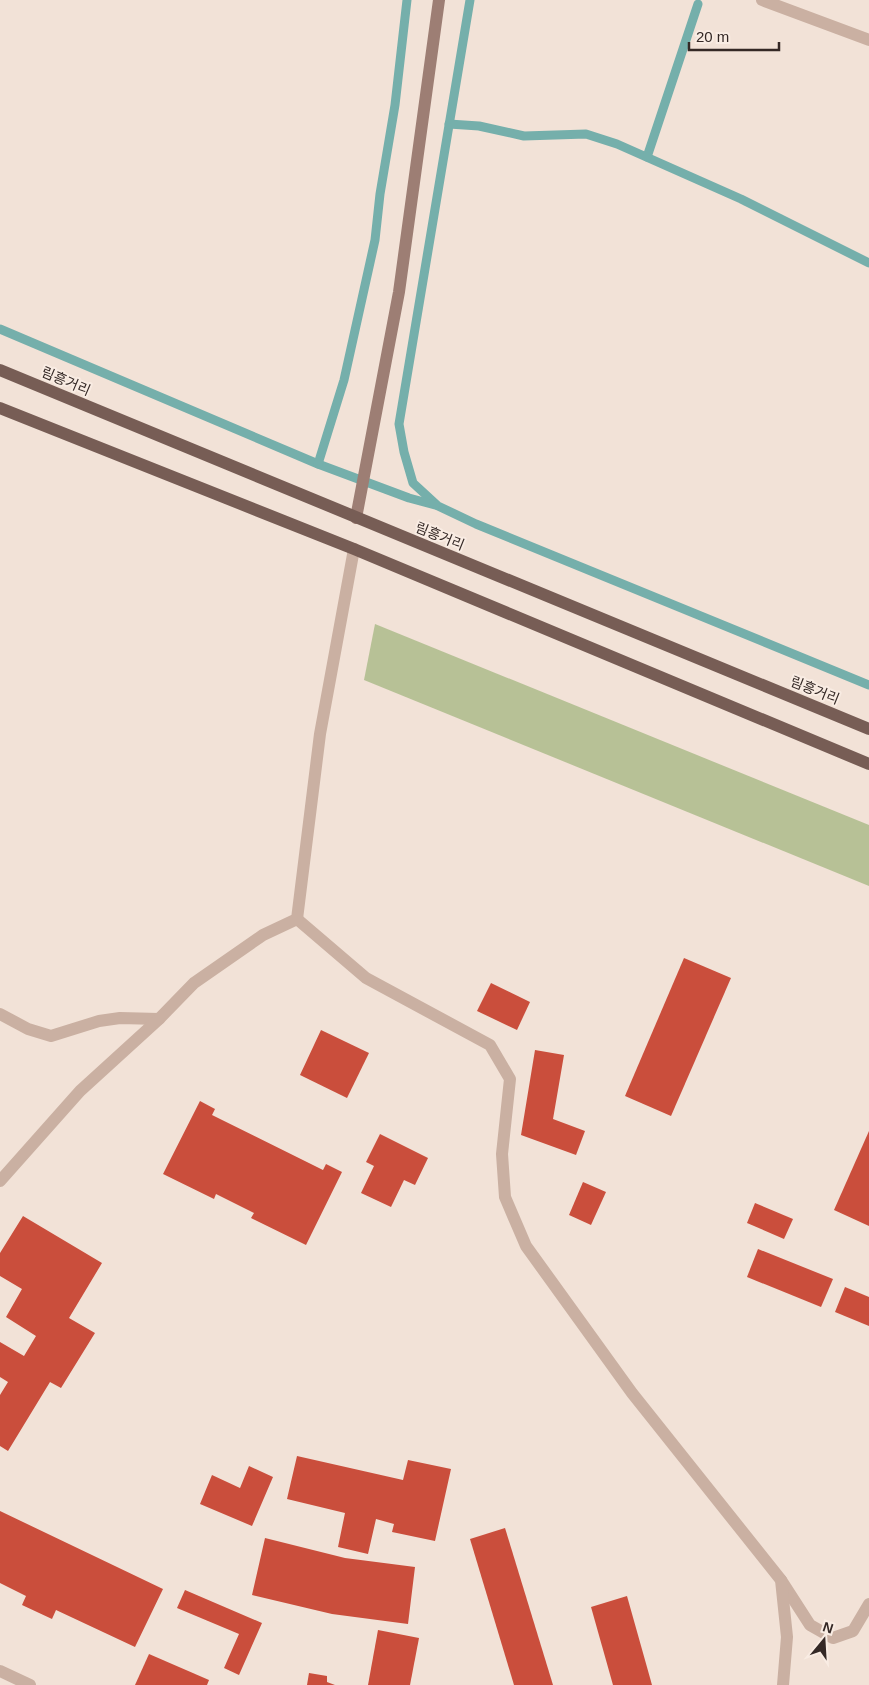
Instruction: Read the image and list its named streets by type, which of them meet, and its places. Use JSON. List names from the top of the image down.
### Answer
{
  "streets": {
    "main road": ["림흥거리"]
  },
  "scale_bar": "20 m",
  "north": "top"
}
